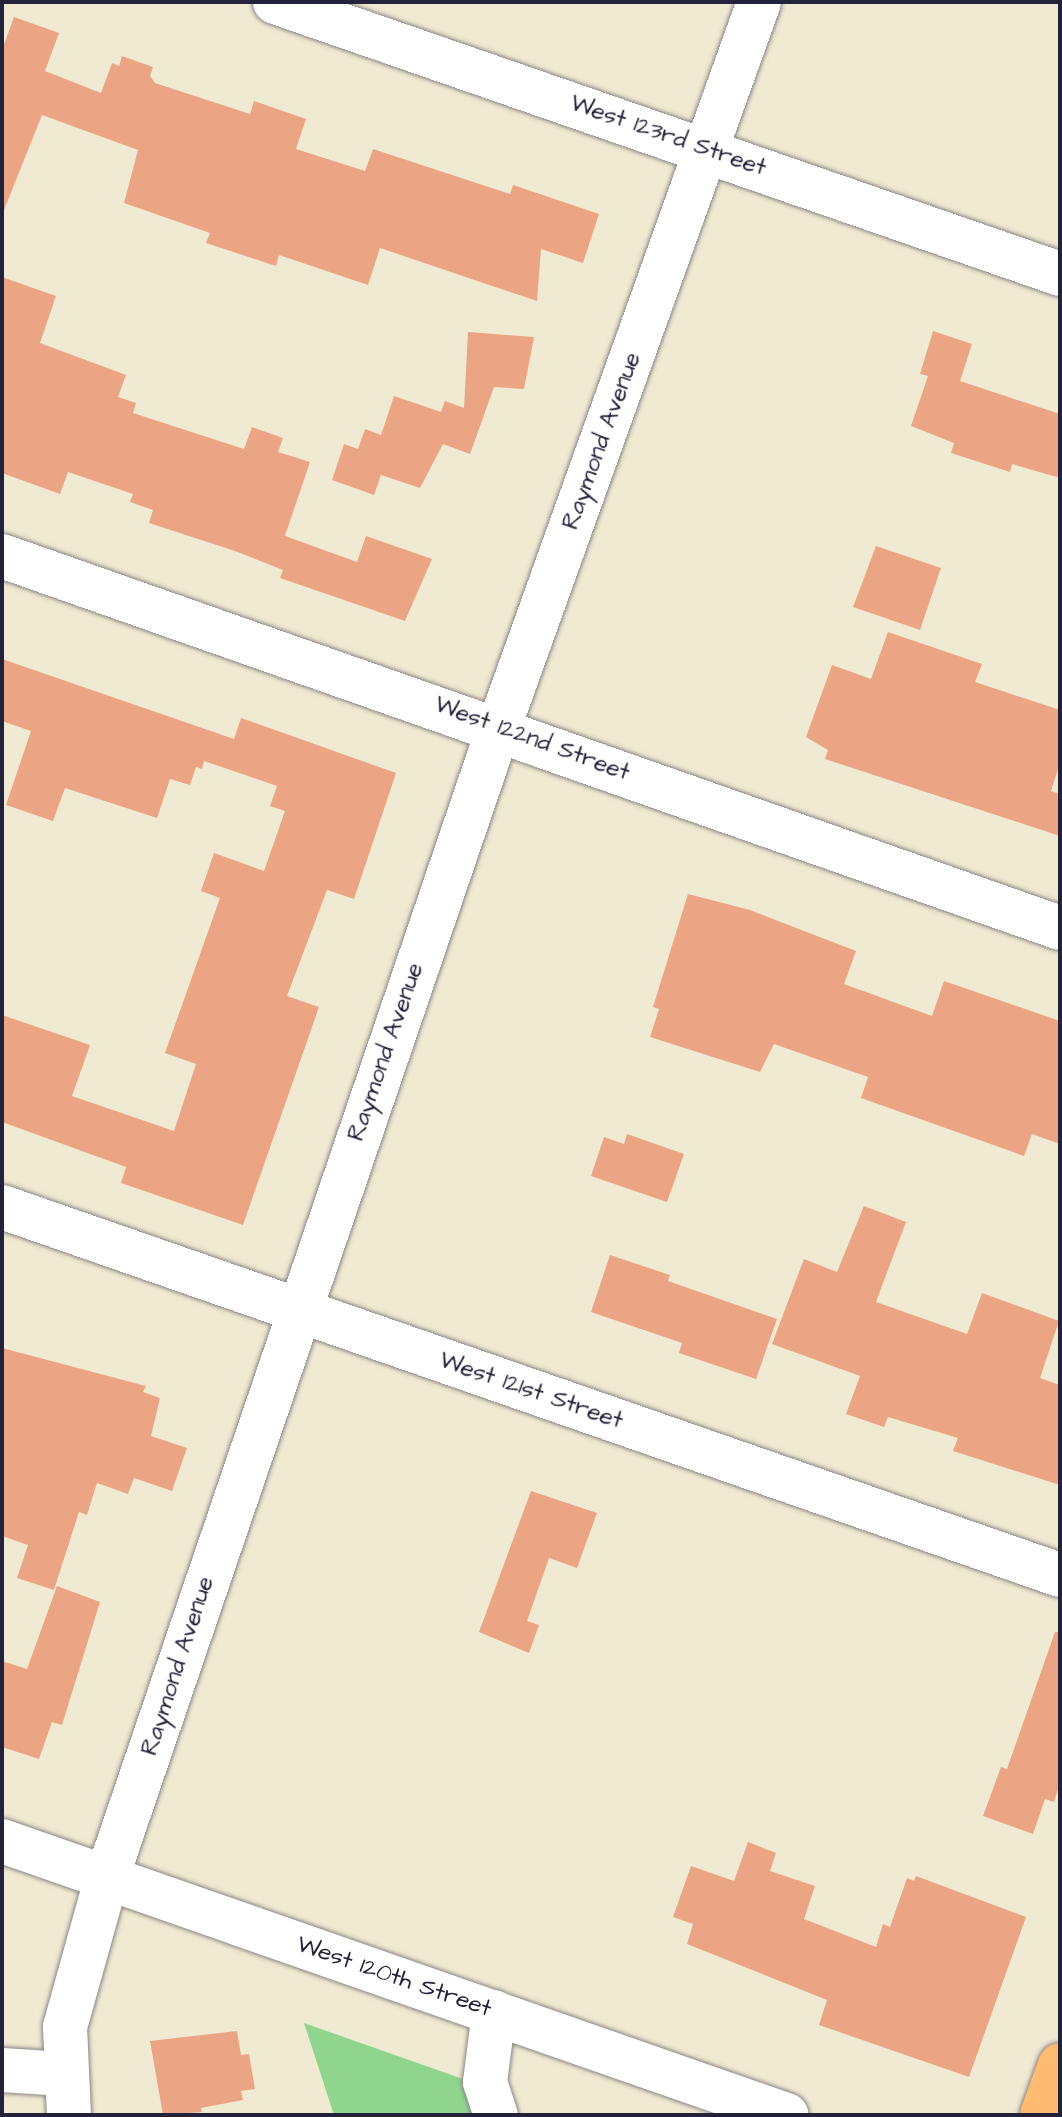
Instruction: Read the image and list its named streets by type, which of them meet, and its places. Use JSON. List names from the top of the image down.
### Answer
{
  "streets": {
    "street": [
      "West 123rd Street",
      "Raymond Avenue",
      "West 122nd Street",
      "West 121st Street",
      "West 120th Street"
    ]
  },
  "crossings": [
    ["West 123rd Street", "Raymond Avenue"],
    ["Raymond Avenue", "West 122nd Street"],
    ["Raymond Avenue", "West 121st Street"],
    ["Raymond Avenue", "West 120th Street"]
  ]
}
